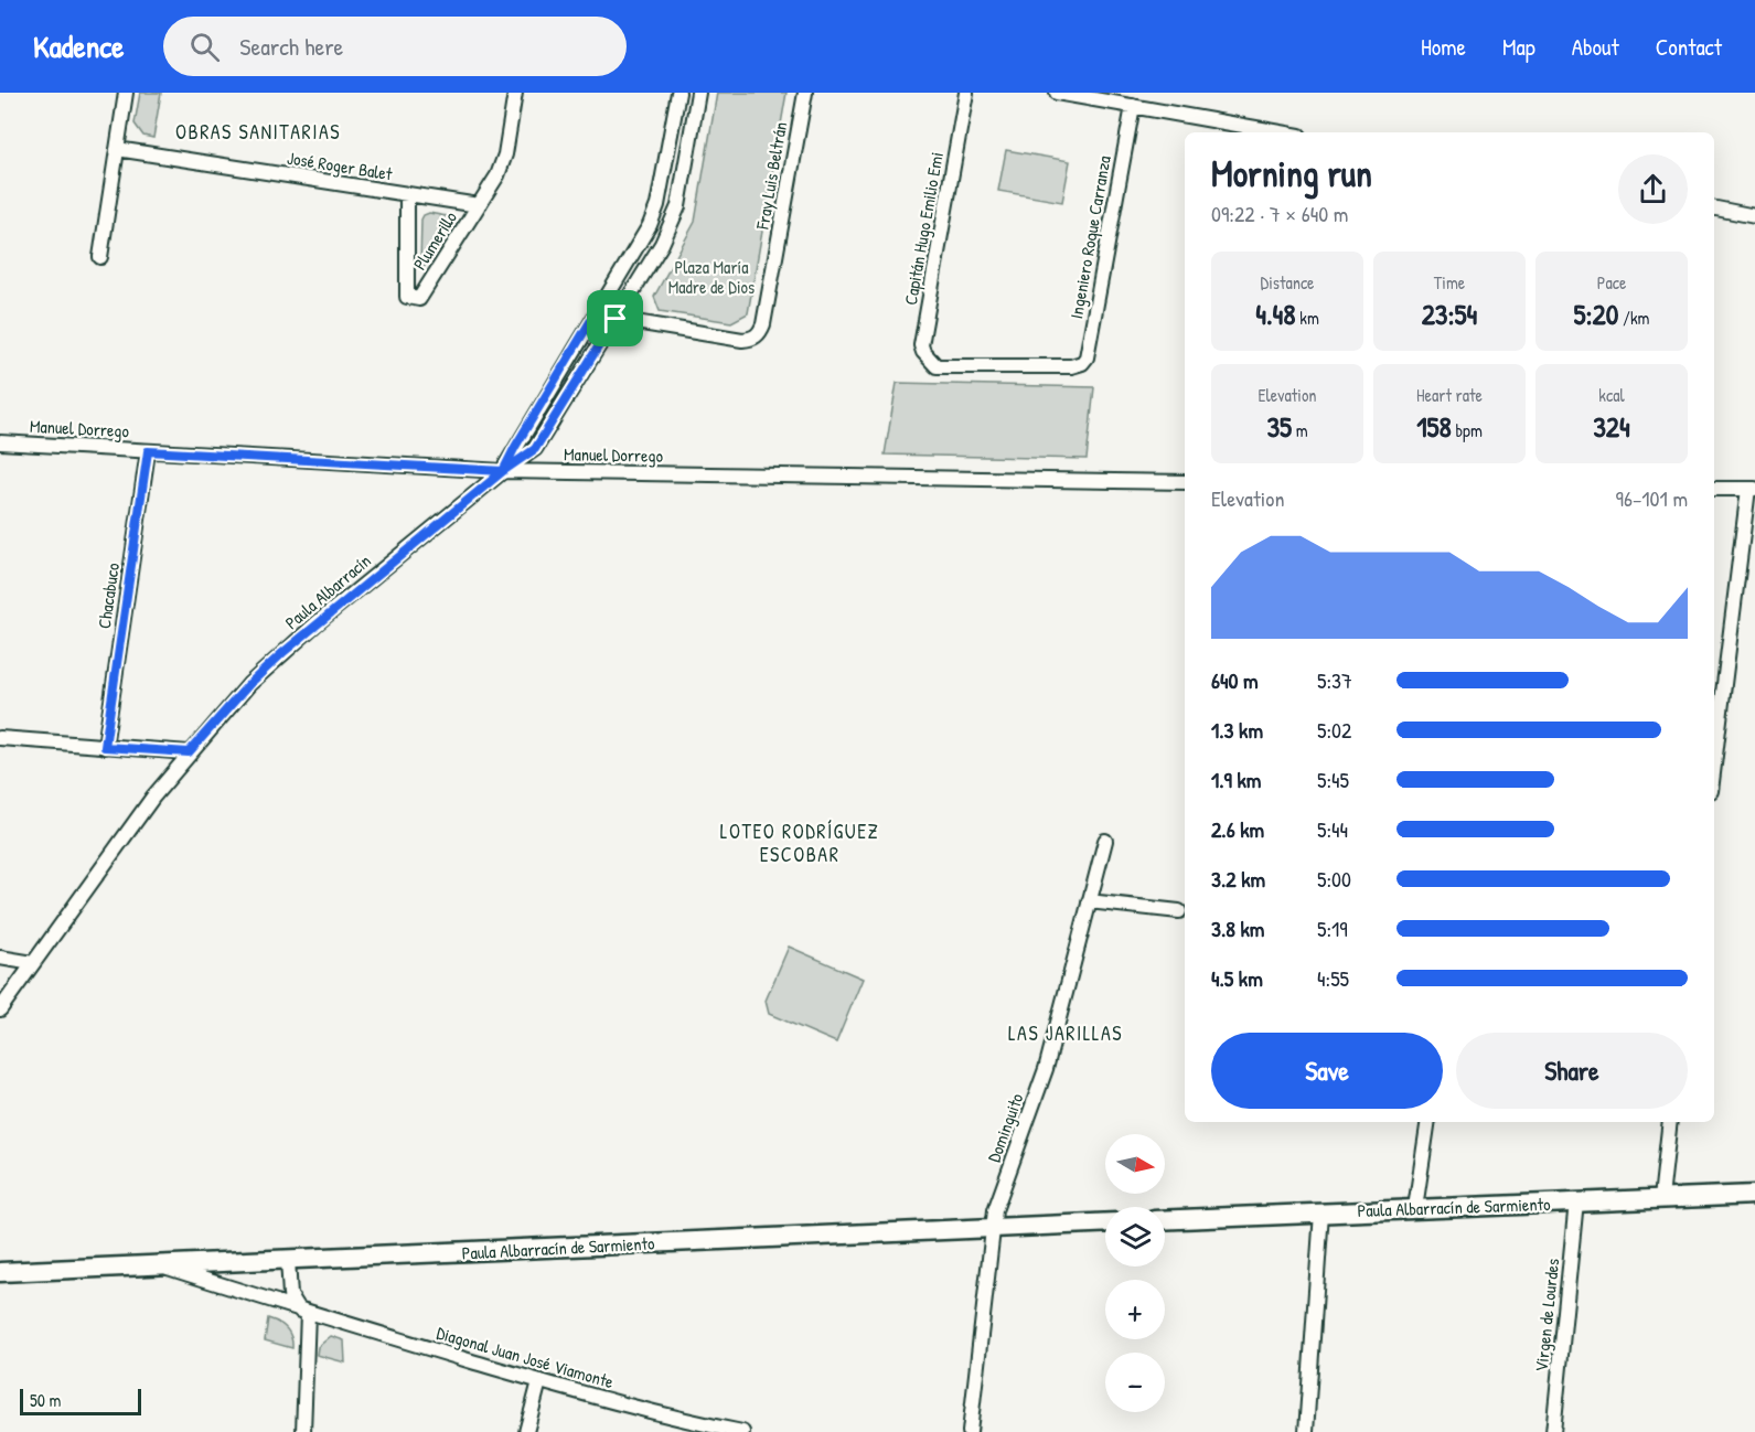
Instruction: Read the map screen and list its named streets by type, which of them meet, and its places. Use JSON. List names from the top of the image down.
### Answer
{
  "streets": {
    "main road": ["Paula Albarracín de Sarmiento"],
    "street": [
      "José Roger Balet",
      "Fray Luis Beltrán",
      "Capitán Hugo Emilio Emi",
      "Ingeniero Roque Carranza",
      "Plumerillo",
      "Manuel Dorrego",
      "Paula Albarracín",
      "Chacabuco",
      "Dominguito",
      "Virgen de Lourdes",
      "Diagonal Juan José Viamonte"
    ]
  },
  "crossings": [
    ["José Roger Balet", "Plumerillo"],
    ["Fray Luis Beltrán", "Paula Albarracín"],
    ["Capitán Hugo Emilio Emi", "Ingeniero Roque Carranza"],
    ["Manuel Dorrego", "Paula Albarracín"],
    ["Manuel Dorrego", "Chacabuco"],
    ["Dominguito", "Paula Albarracín de Sarmiento"],
    ["Paula Albarracín de Sarmiento", "Virgen de Lourdes"],
    ["Paula Albarracín de Sarmiento", "Diagonal Juan José Viamonte"]
  ],
  "districts": ["OBRAS SANITARIAS", "LOTEO RODRÍGUEZ ESCOBAR", "LAS JARILLAS"],
  "parks": ["Plaza María Madre de Dios"],
  "scale_bar": "50 m",
  "north": "right",
  "page": {
    "header": "Kadence",
    "search": "Search here",
    "nav": [
      "Home",
      "Map",
      "About",
      "Contact"
    ],
    "heading": ["Morning run", "09:22 · 7 × 640 m"],
    "stats": [
      ["Distance", "4.48 km"],
      ["Time", "23:54"],
      ["Pace", "5:20 /km"],
      ["Elevation", "35 m"],
      ["Heart rate", "158 bpm"],
      ["kcal", "324"]
    ],
    "chart": ["Elevation", "96–101 m"],
    "list": [
      {
        "name": "640 m",
        "note": "5:37"
      },
      {
        "name": "1.3 km",
        "note": "5:02"
      },
      {
        "name": "1.9 km",
        "note": "5:45"
      },
      {
        "name": "2.6 km",
        "note": "5:44"
      },
      {
        "name": "3.2 km",
        "note": "5:00"
      },
      {
        "name": "3.8 km",
        "note": "5:19"
      },
      {
        "name": "4.5 km",
        "note": "4:55"
      }
    ],
    "buttons": ["Save", "Share"],
    "map_buttons": ["+", "−"],
    "scale": "50 m"
  }
}
